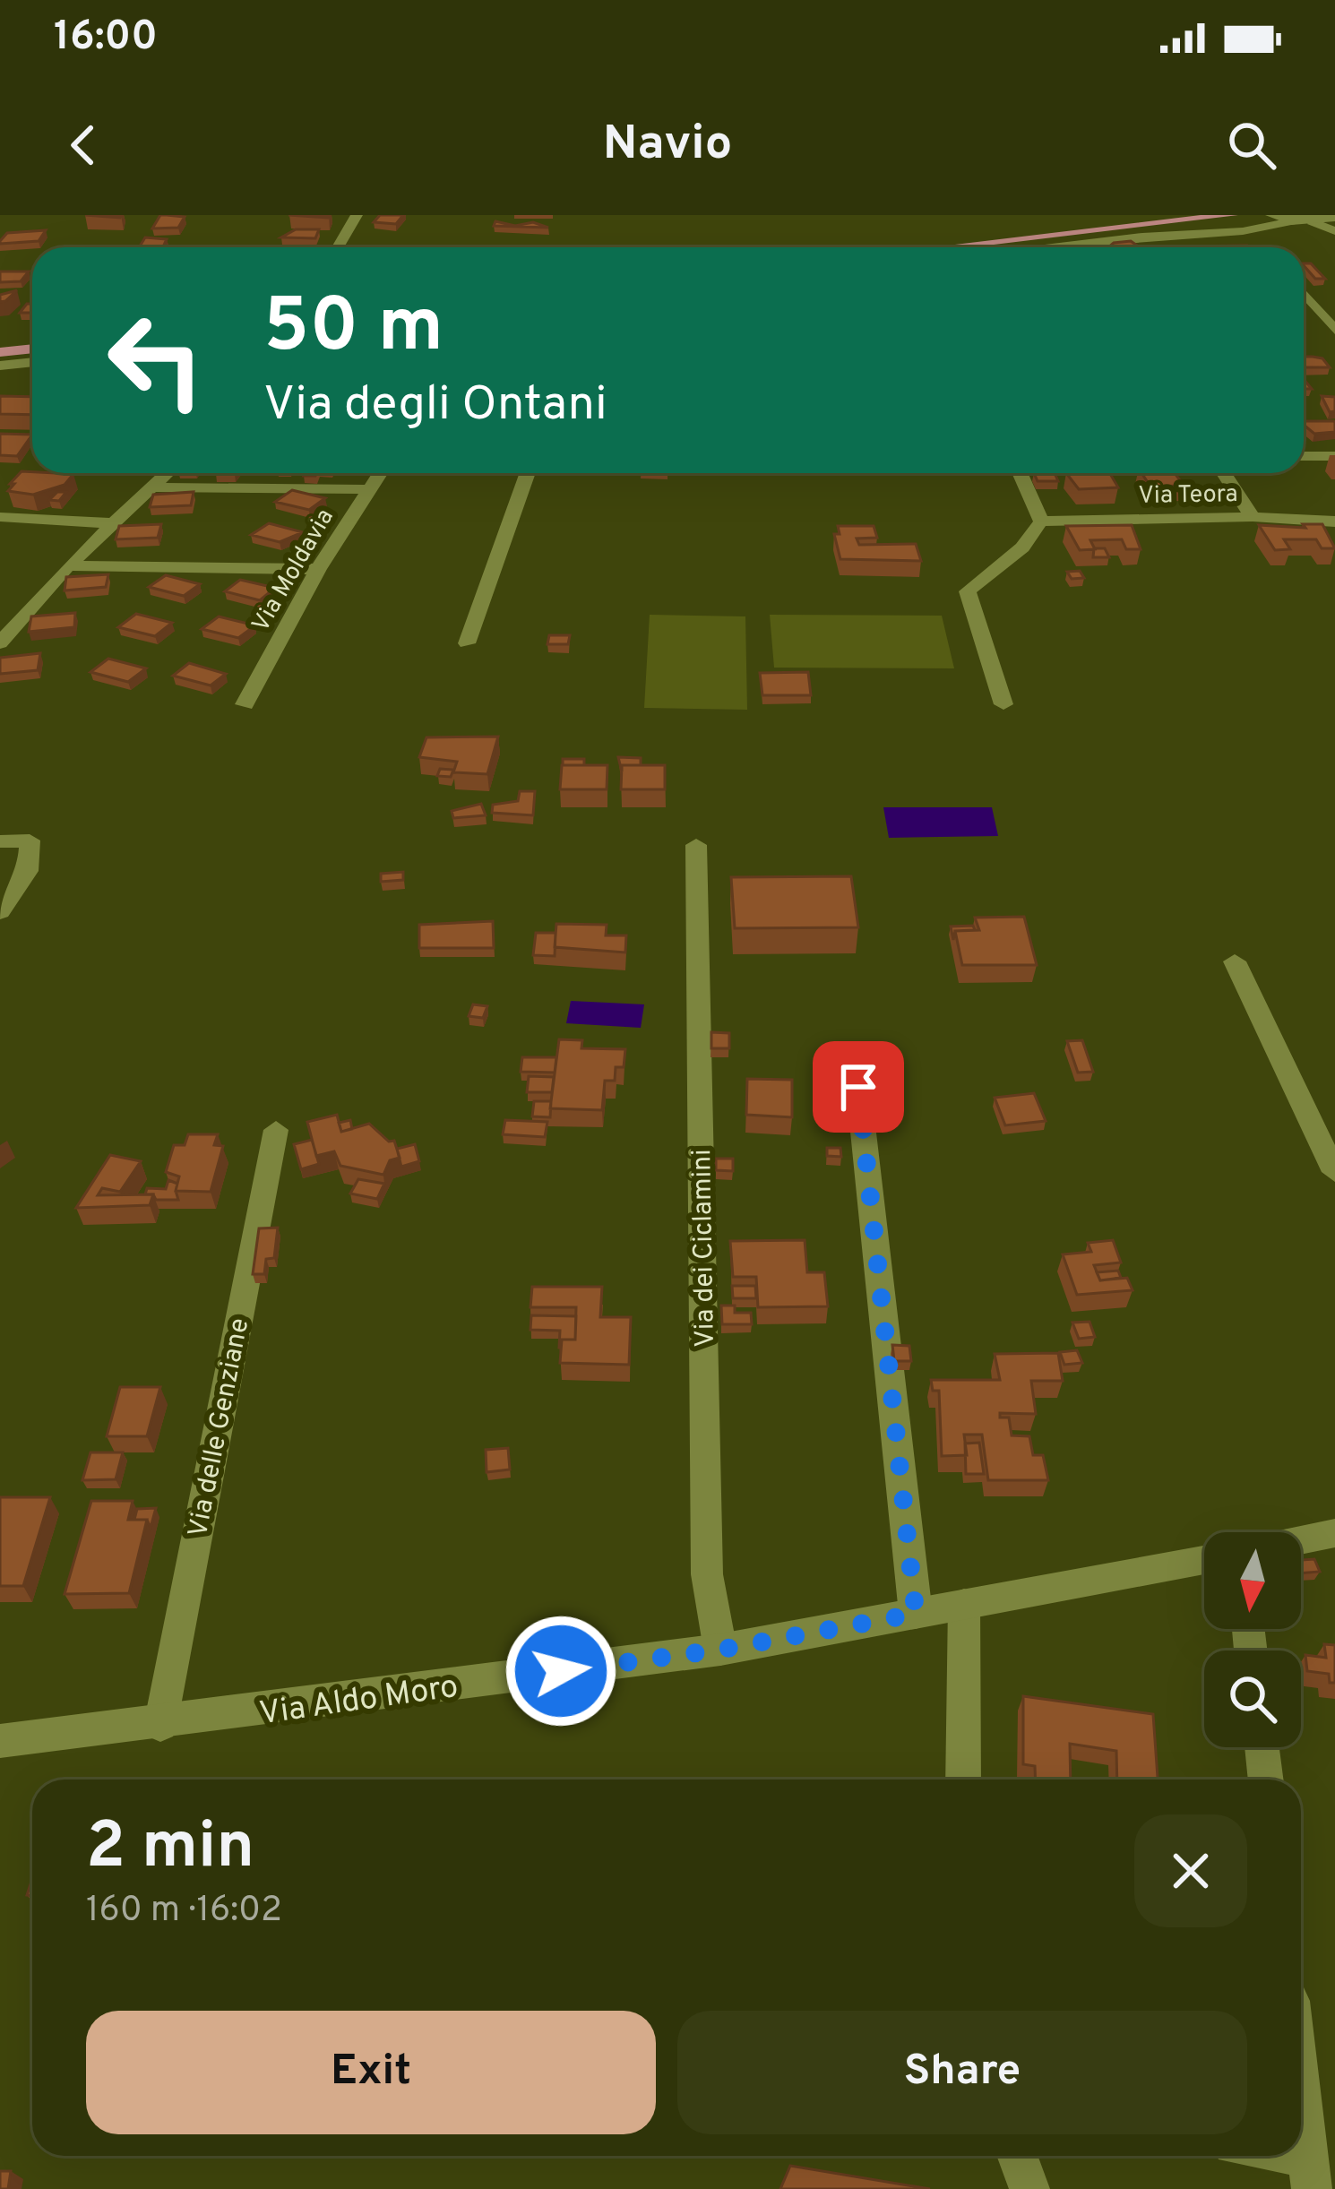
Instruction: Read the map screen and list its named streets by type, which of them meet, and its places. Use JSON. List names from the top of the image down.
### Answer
{
  "streets": {
    "street": [
      "Via Teora",
      "Via Moldavia",
      "Via dei Ciclamini",
      "Via delle Genziane",
      "Via Aldo Moro"
    ]
  },
  "crossings": [
    ["Via dei Ciclamini", "Via Aldo Moro"],
    ["Via delle Genziane", "Via Aldo Moro"]
  ],
  "north": "bottom",
  "page": {
    "status": "16:00",
    "header": "Navio",
    "turn": ["50 m", "Via degli Ontani"],
    "heading": ["2 min", "160 m · 16:02"],
    "buttons": ["Exit", "Share"]
  }
}
